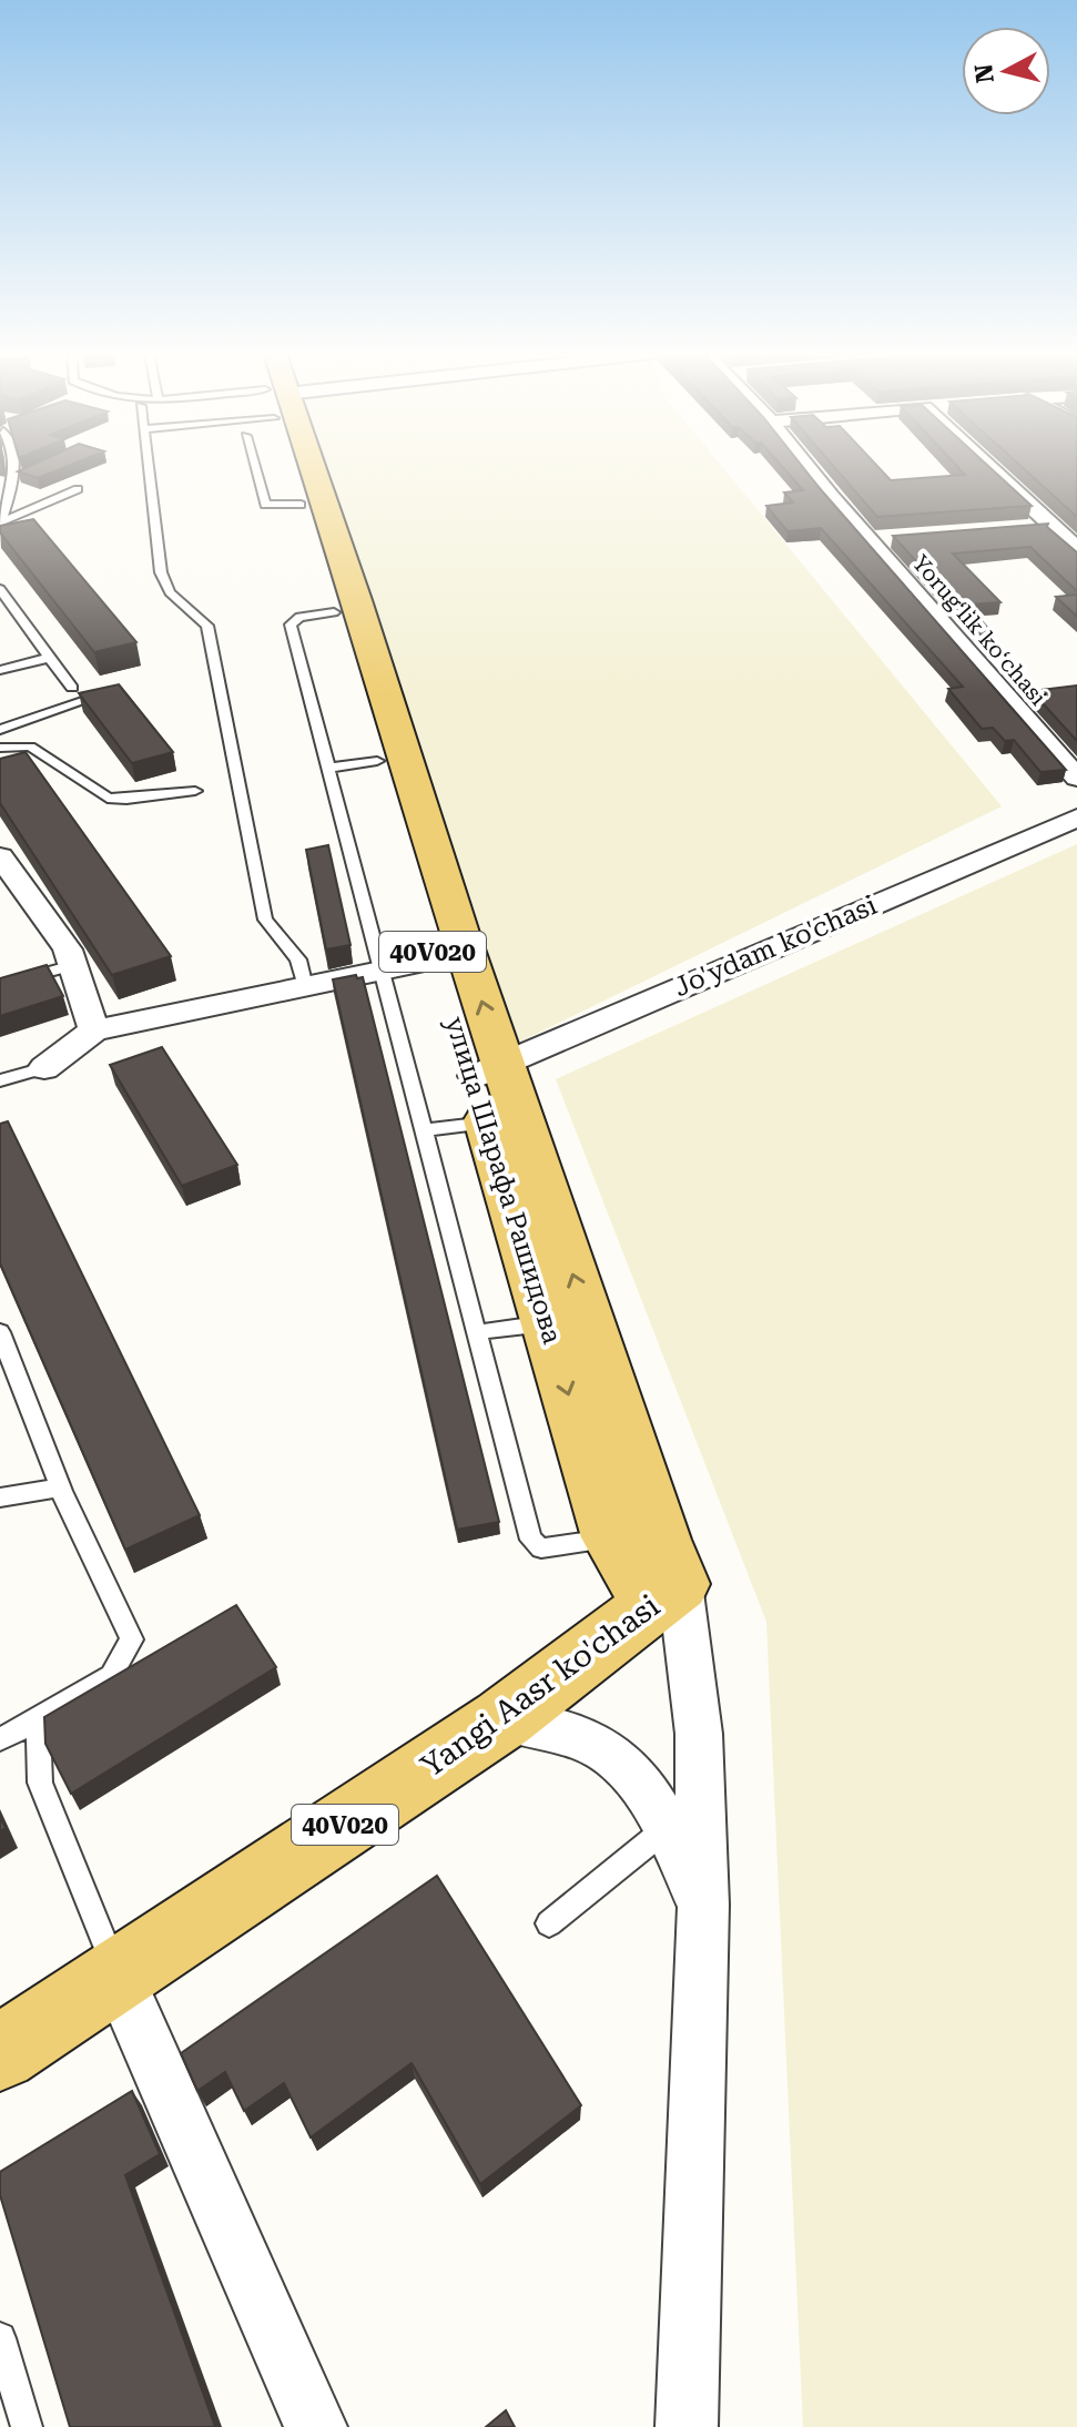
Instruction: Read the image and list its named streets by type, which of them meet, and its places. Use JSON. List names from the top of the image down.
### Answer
{
  "streets": {
    "main road": ["40V020", "улица Шарафа Рашидова", "Yangi Aasr ko'chasi"],
    "street": ["Yorugʻlik koʻchasi", "Jo'ydam ko'chasi"]
  },
  "crossings": [
    ["Jo'ydam ko'chasi", "улица Шарафа Рашидова"],
    ["улица Шарафа Рашидова", "Yangi Aasr ko'chasi"]
  ],
  "north": "left"
}
